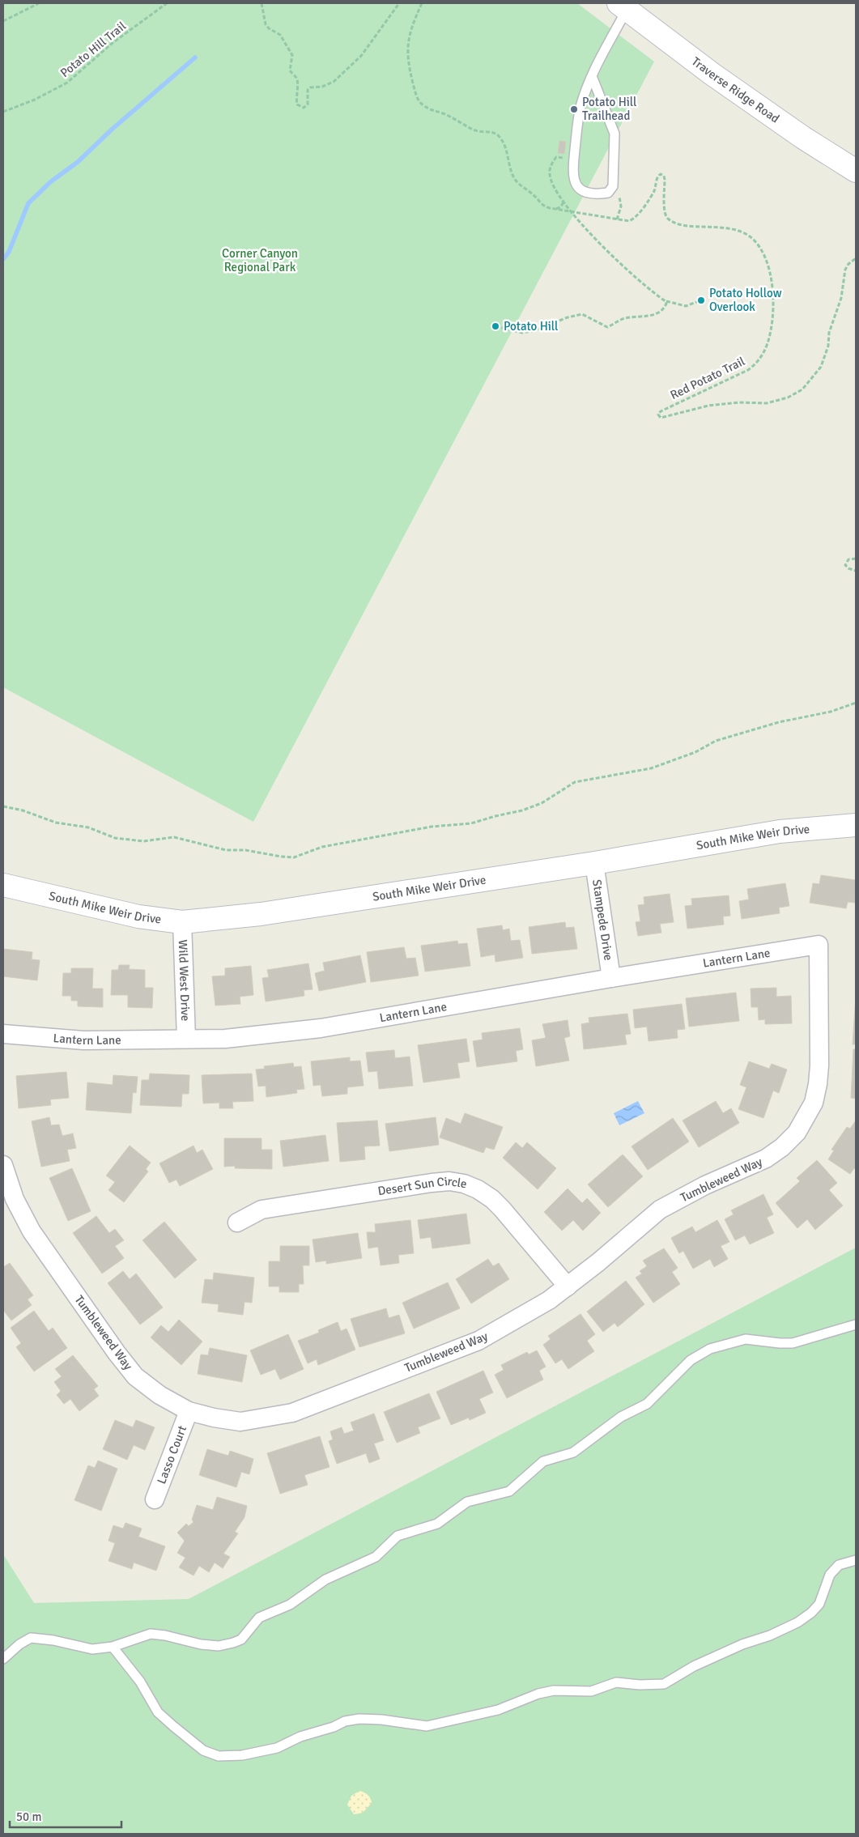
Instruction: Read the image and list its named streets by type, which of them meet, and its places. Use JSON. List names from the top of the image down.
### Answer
{
  "streets": {
    "street": [
      "Traverse Ridge Road",
      "South Mike Weir Drive",
      "Stampede Drive",
      "Lantern Lane",
      "Wild West Drive",
      "Tumbleweed Way",
      "Desert Sun Circle",
      "Lasso Court"
    ],
    "path": ["Potato Hill Trail", "Red Potato Trail"]
  },
  "crossings": [
    ["South Mike Weir Drive", "Stampede Drive"],
    ["South Mike Weir Drive", "Wild West Drive"],
    ["Stampede Drive", "Lantern Lane"],
    ["Lantern Lane", "Wild West Drive"],
    ["Lantern Lane", "Tumbleweed Way"],
    ["Tumbleweed Way", "Desert Sun Circle"],
    ["Tumbleweed Way", "Lasso Court"]
  ],
  "parks": ["Corner Canyon Regional Park"],
  "places": ["Potato Hill Trailhead", "Potato Hollow Overlook", "Potato Hill"],
  "scale_bar": "50 m"
}
